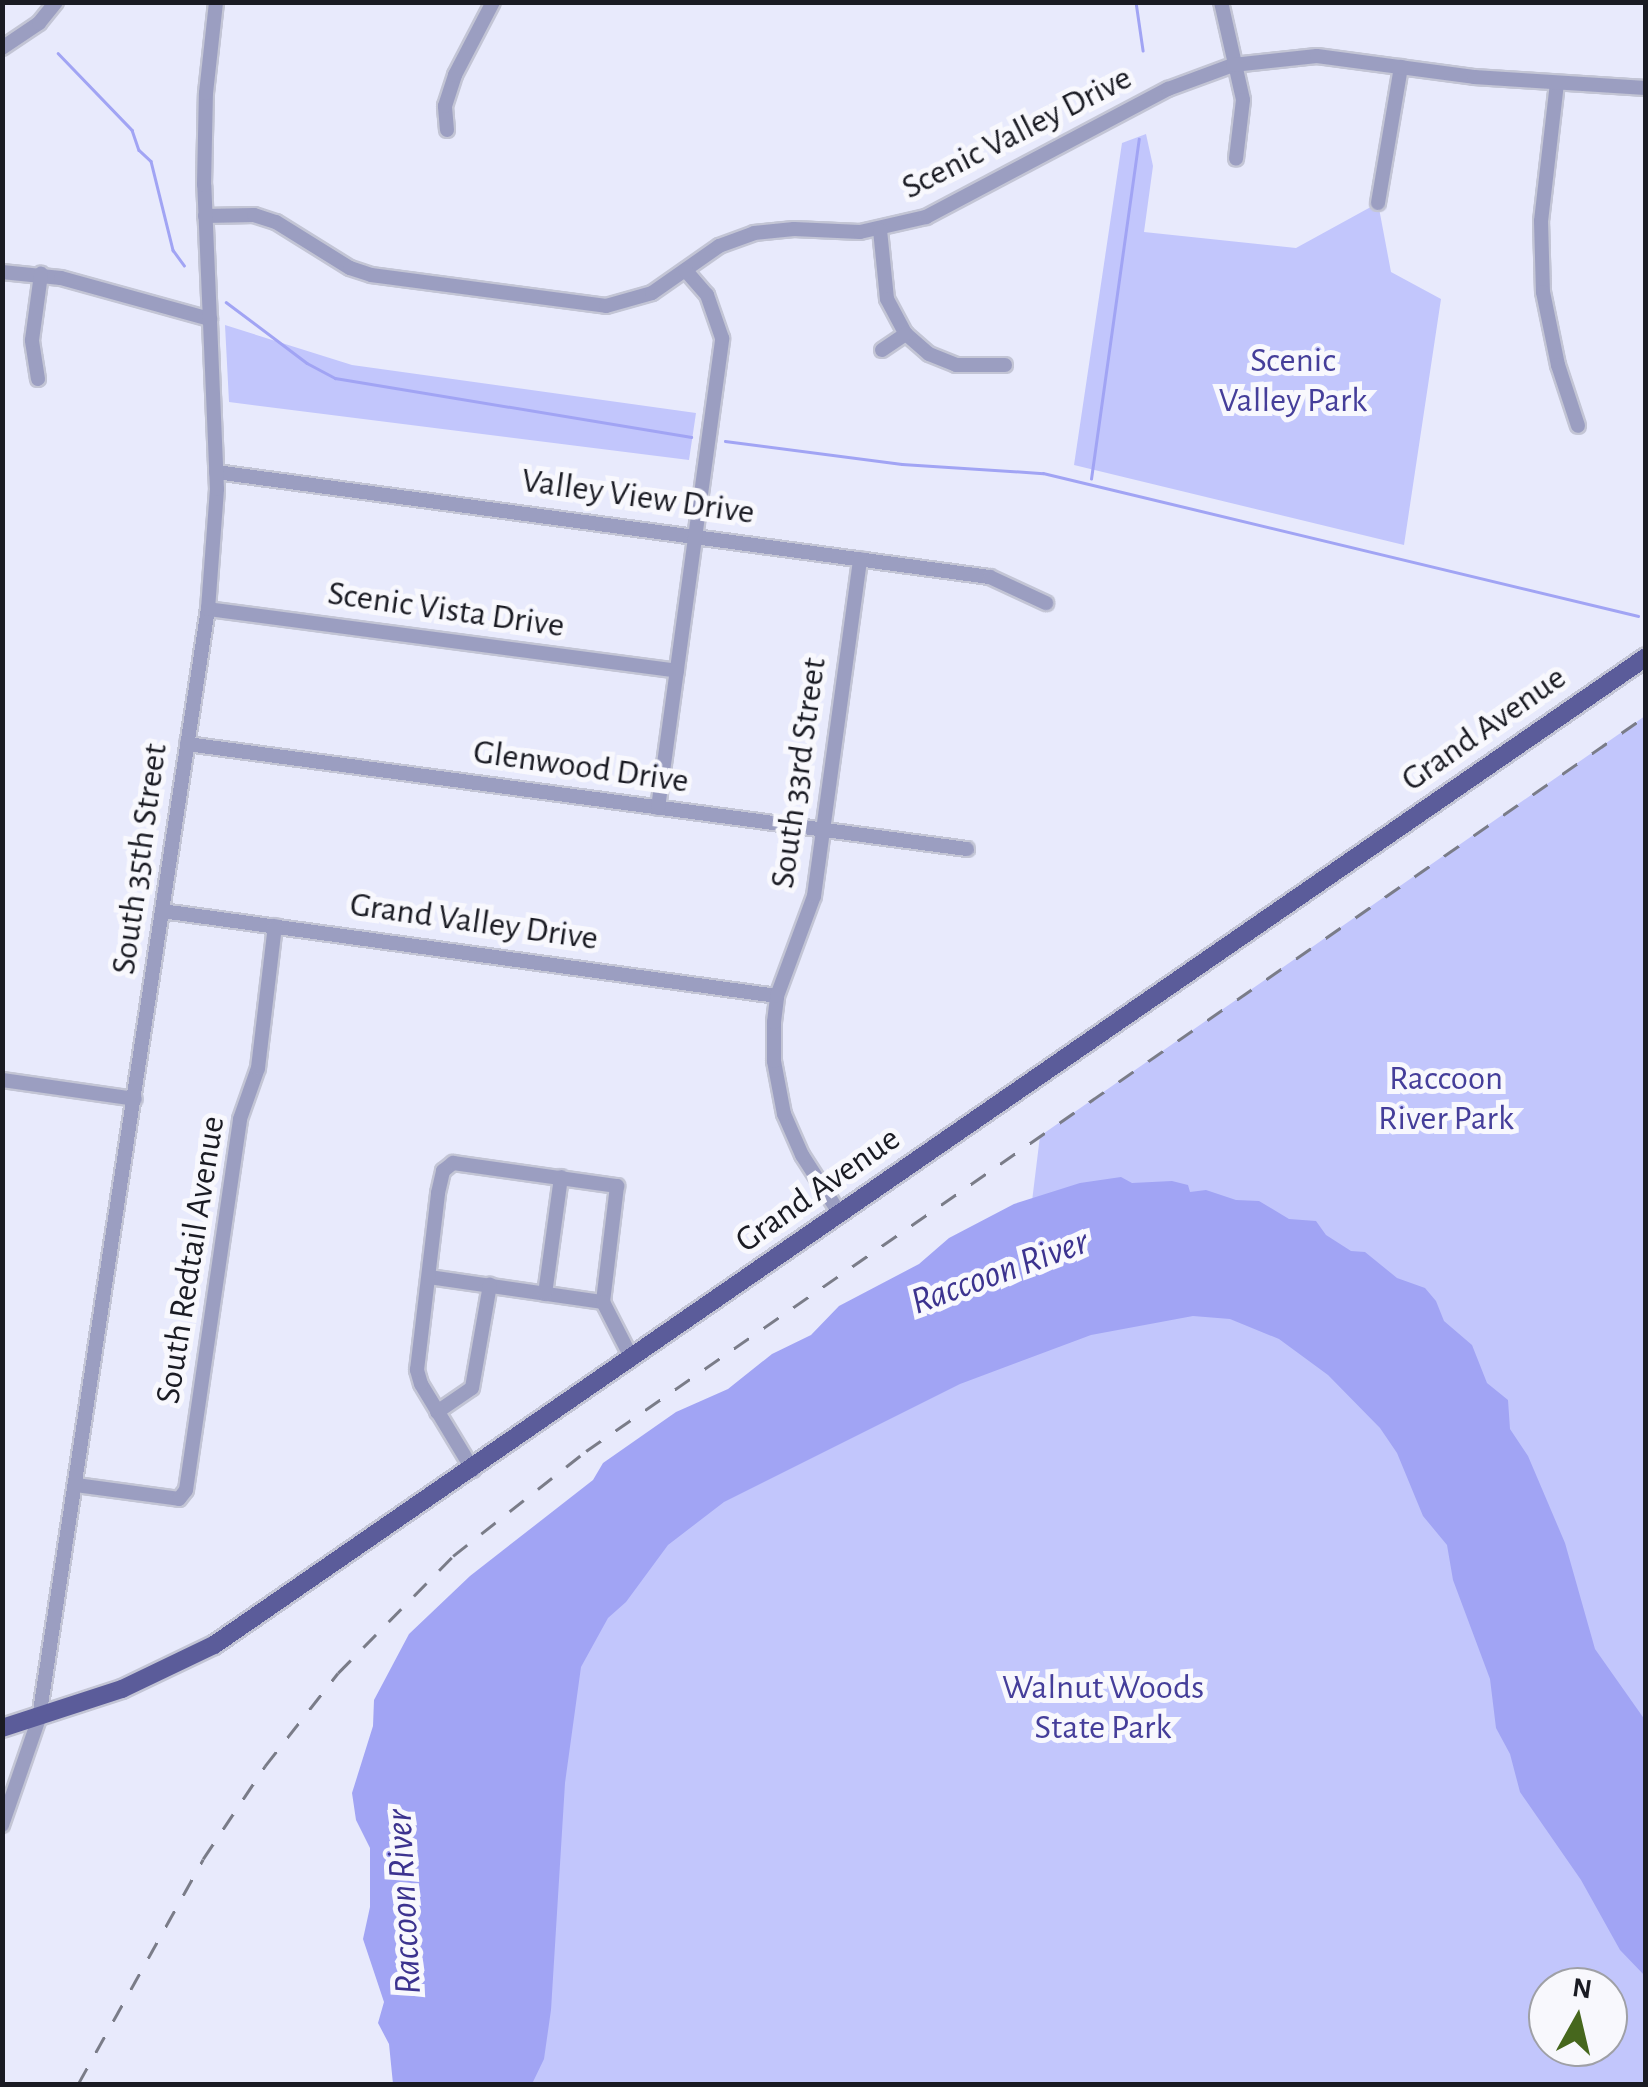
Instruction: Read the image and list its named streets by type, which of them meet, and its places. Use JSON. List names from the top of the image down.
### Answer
{
  "streets": {
    "main road": ["Grand Avenue"],
    "street": [
      "Scenic Valley Drive",
      "Valley View Drive",
      "Scenic Vista Drive",
      "Glenwood Drive",
      "South 33rd Street",
      "South 35th Street",
      "Grand Valley Drive",
      "South Redtail Avenue"
    ]
  },
  "crossings": [
    ["Scenic Valley Drive", "South 35th Street"],
    ["Valley View Drive", "South 33rd Street"],
    ["Valley View Drive", "South 35th Street"],
    ["Scenic Vista Drive", "South 35th Street"],
    ["Grand Avenue", "South 33rd Street"],
    ["Grand Avenue", "South 35th Street"],
    ["Glenwood Drive", "South 33rd Street"],
    ["Glenwood Drive", "South 35th Street"],
    ["South 33rd Street", "Grand Valley Drive"],
    ["South 35th Street", "Grand Valley Drive"],
    ["South 35th Street", "South Redtail Avenue"],
    ["Grand Valley Drive", "South Redtail Avenue"]
  ],
  "water": ["Raccoon River"],
  "parks": ["Scenic Valley Park", "Raccoon River Park", "Walnut Woods State Park"],
  "north": "top"
}
